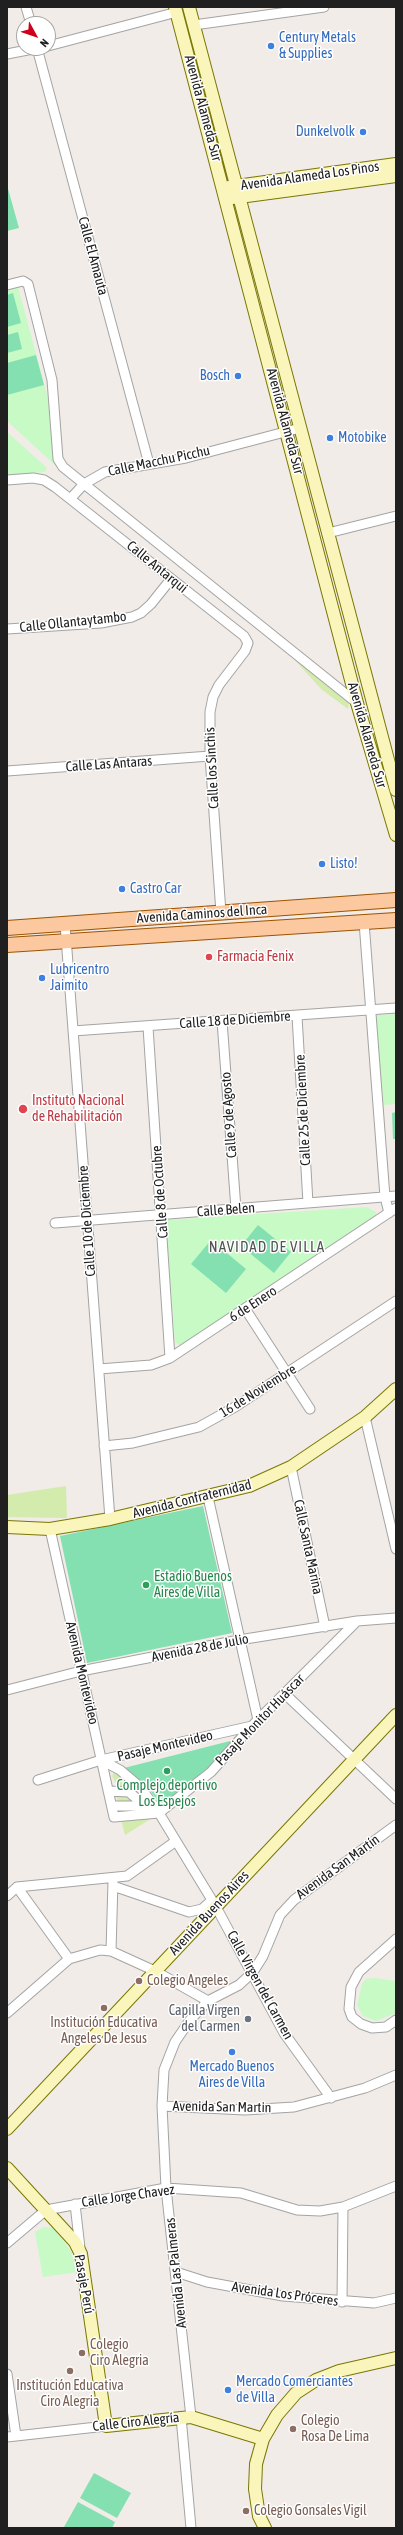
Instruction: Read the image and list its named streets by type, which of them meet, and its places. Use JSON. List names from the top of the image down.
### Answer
{
  "streets": {
    "main road": [
      "Avenida Alameda Sur",
      "Avenida Alameda Los Pinos",
      "Avenida Caminos del Inca",
      "Avenida Confraternidad",
      "Avenida Buenos Aires",
      "Pasaje Perú",
      "Calle Ciro Alegría"
    ],
    "street": [
      "Calle El Amauta",
      "Calle Macchu Picchu",
      "Calle Antarqui",
      "Calle Ollantaytambo",
      "Calle Las Antaras",
      "Calle los Sinchis",
      "Calle 18 de Diciembre",
      "Calle 25 de Diciembre",
      "Calle 9 de Agosto",
      "Calle 8 de Octubre",
      "Calle Belen",
      "Calle 10 de Diciembre",
      "6 de Enero",
      "16 de Noviembre",
      "Calle Santa Marina",
      "Avenida 28 de Julio",
      "Avenida Montevideo",
      "Pasaje Monitor Huáscar",
      "Pasaje Montevideo",
      "Avenida San Martín",
      "Calle Virgen del Carmen",
      "Avenida San Martin",
      "Calle Jorge Chavez",
      "Avenida Las Palmeras",
      "Avenida Los Próceres"
    ]
  },
  "crossings": [
    ["Avenida Alameda Sur", "Avenida Alameda Los Pinos"],
    ["Avenida Alameda Sur", "Calle Macchu Picchu"],
    ["Calle El Amauta", "Calle Macchu Picchu"],
    ["Calle Macchu Picchu", "Calle Antarqui"],
    ["Calle Antarqui", "Calle Ollantaytambo"],
    ["Calle Antarqui", "Calle los Sinchis"],
    ["Calle Las Antaras", "Calle los Sinchis"],
    ["Calle los Sinchis", "Avenida Caminos del Inca"],
    ["Avenida Caminos del Inca", "Calle 10 de Diciembre"],
    ["Calle 18 de Diciembre", "Calle 25 de Diciembre"],
    ["Calle 18 de Diciembre", "Calle 9 de Agosto"],
    ["Calle 18 de Diciembre", "Calle 8 de Octubre"],
    ["Calle 18 de Diciembre", "Calle 10 de Diciembre"],
    ["Calle 25 de Diciembre", "Calle Belen"],
    ["Calle 9 de Agosto", "Calle Belen"],
    ["Calle 8 de Octubre", "Calle Belen"],
    ["Calle 8 de Octubre", "6 de Enero"],
    ["Calle Belen", "Calle 10 de Diciembre"],
    ["Calle 10 de Diciembre", "6 de Enero"],
    ["Calle 10 de Diciembre", "16 de Noviembre"],
    ["Calle 10 de Diciembre", "Avenida Confraternidad"],
    ["Avenida Confraternidad", "Calle Santa Marina"],
    ["Avenida Confraternidad", "Avenida Montevideo"],
    ["Calle Santa Marina", "Avenida 28 de Julio"],
    ["Avenida 28 de Julio", "Avenida Montevideo"],
    ["Avenida 28 de Julio", "Pasaje Monitor Huáscar"],
    ["Avenida Montevideo", "Pasaje Monitor Huáscar"],
    ["Avenida Montevideo", "Pasaje Montevideo"],
    ["Avenida Montevideo", "Calle Virgen del Carmen"],
    ["Pasaje Monitor Huáscar", "Pasaje Montevideo"],
    ["Pasaje Monitor Huáscar", "Calle Virgen del Carmen"],
    ["Pasaje Montevideo", "Calle Virgen del Carmen"],
    ["Avenida San Martín", "Calle Virgen del Carmen"],
    ["Avenida San Martín", "Avenida San Martin"],
    ["Avenida San Martín", "Avenida Las Palmeras"],
    ["Avenida Buenos Aires", "Calle Virgen del Carmen"],
    ["Calle Virgen del Carmen", "Avenida San Martin"],
    ["Avenida San Martin", "Avenida Las Palmeras"],
    ["Calle Jorge Chavez", "Avenida Las Palmeras"],
    ["Calle Jorge Chavez", "Pasaje Perú"],
    ["Avenida Las Palmeras", "Avenida Los Próceres"],
    ["Avenida Las Palmeras", "Calle Ciro Alegría"],
    ["Pasaje Perú", "Calle Ciro Alegría"]
  ],
  "districts": ["NAVIDAD DE VILLA"],
  "places": [
    "Century Metals & Supplies",
    "Dunkelvolk",
    "Bosch",
    "Motobike",
    "Listo!",
    "Castro Car",
    "Farmacia Fenix",
    "Lubricentro Jaimito",
    "Instituto Nacional de Rehabilitación",
    "Estadio Buenos Aires de Villa",
    "Complejo deportivo Los Espejos",
    "Colegio Angeles",
    "Institución Educativa Angeles De Jesus",
    "Capilla Virgen del Carmen",
    "Mercado Buenos Aires de Villa",
    "Colegio Ciro Alegria",
    "Institución Educativa Ciro Alegria",
    "Mercado Comerciantes de Villa",
    "Colegio Rosa De Lima",
    "Colegio Gonsales Vigil"
  ],
  "north": "bottom right"
}
